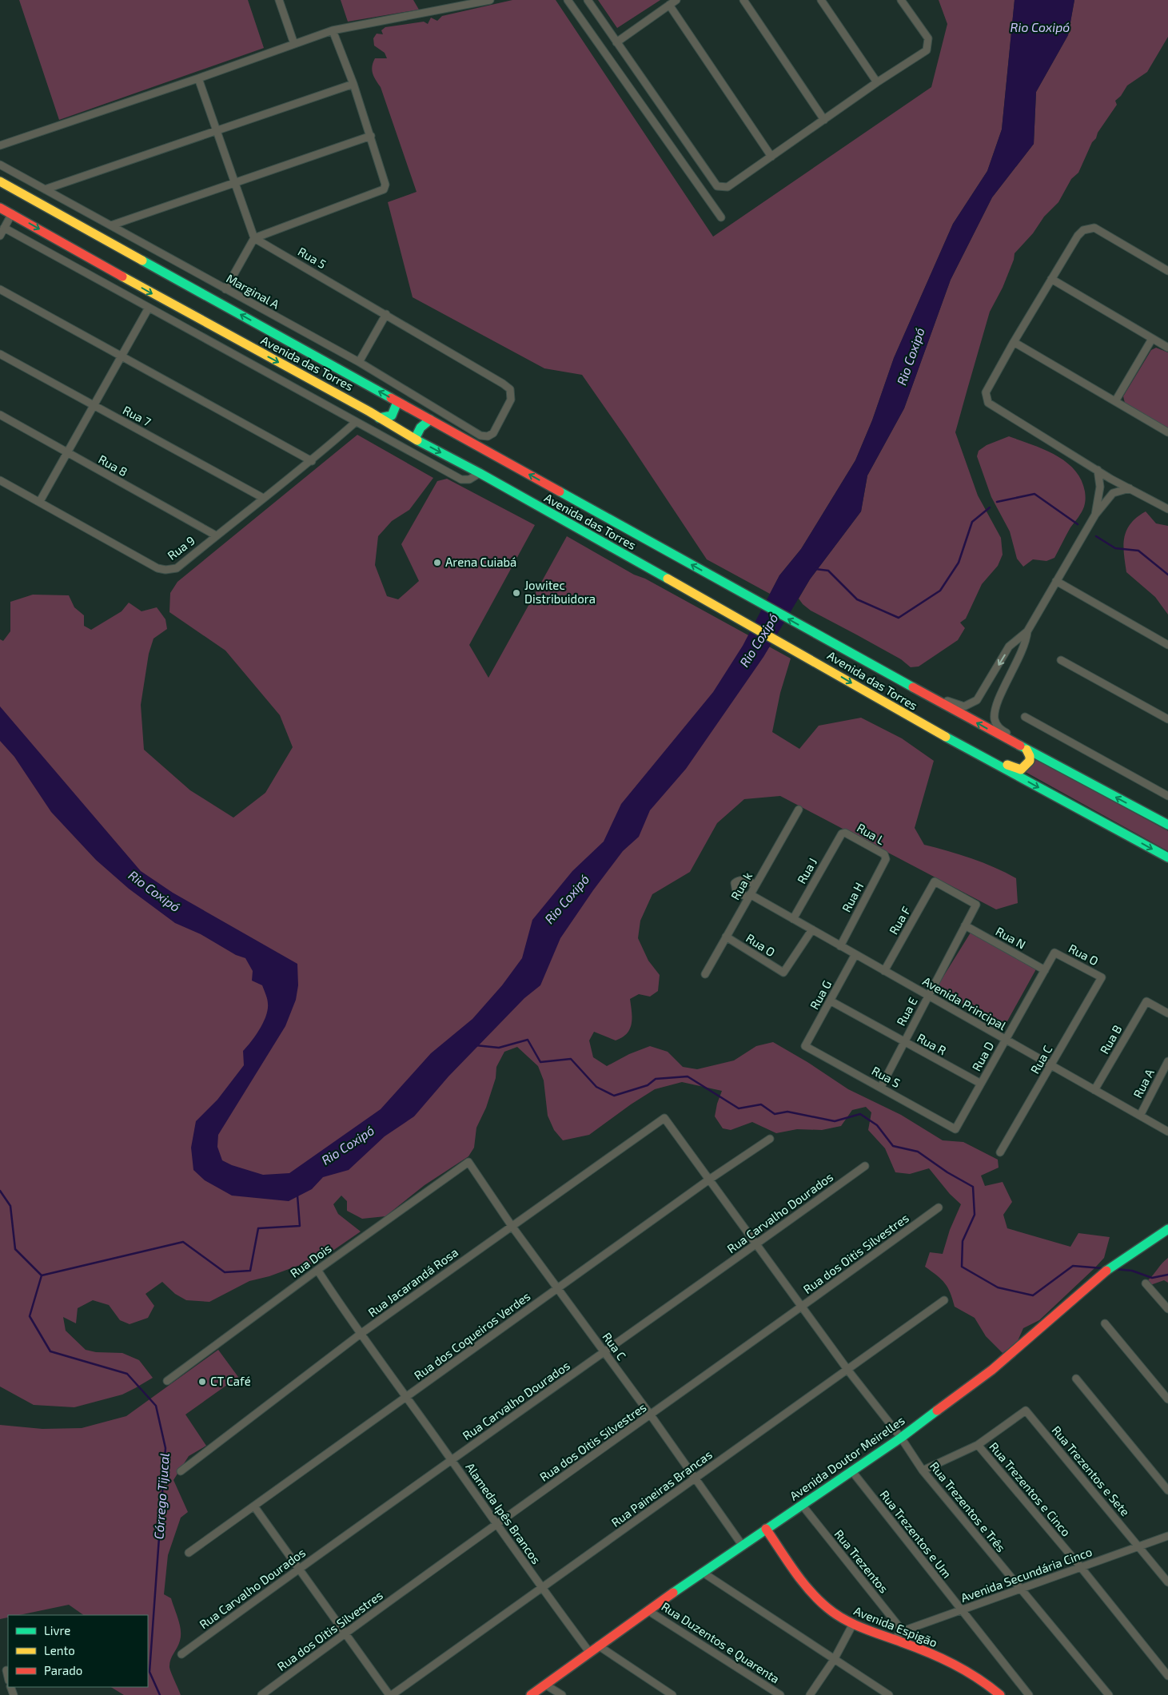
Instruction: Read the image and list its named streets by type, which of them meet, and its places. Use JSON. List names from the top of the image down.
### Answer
{
  "streets": {
    "main road": ["Avenida das Torres", "Avenida Doutor Meirelles", "Avenida Espigão"],
    "street": [
      "Rua 5",
      "Marginal A",
      "Rua 7",
      "Rua 8",
      "Rua 9",
      "Rua L",
      "Rua J",
      "Rua k",
      "Rua H",
      "Rua F",
      "Rua N",
      "Rua O",
      "Rua G",
      "Avenida Principal",
      "Rua E",
      "Rua B",
      "Rua R",
      "Rua D",
      "Rua C",
      "Rua S",
      "Rua A",
      "Rua Carvalho Dourados",
      "Rua dos Oitis Silvestres",
      "Rua Dois",
      "Rua Jacarandá Rosa",
      "Rua dos Coqueiros Verdes",
      "Rua Trezentos e Sete",
      "Rua Paineiras Brancas",
      "Rua Trezentos e Cinco",
      "Rua Trezentos e Três",
      "Alameda Ipês Brancos",
      "Rua Trezentos e Um",
      "Rua Trezentos",
      "Avenida Secundária Cinco",
      "Rua Duzentos e Quarenta"
    ]
  },
  "crossings": [
    ["Rua 5", "Marginal A"],
    ["Rua 7", "Rua 9"],
    ["Rua 8", "Rua 9"],
    ["Rua L", "Rua J"],
    ["Rua L", "Rua H"],
    ["Rua J", "Avenida Principal"],
    ["Rua k", "Rua O"],
    ["Rua k", "Avenida Principal"],
    ["Rua H", "Avenida Principal"],
    ["Rua F", "Avenida Principal"],
    ["Rua F", "Rua E"],
    ["Rua N", "Rua E"],
    ["Rua N", "Rua D"],
    ["Rua O", "Avenida Principal"],
    ["Rua O", "Rua D"],
    ["Rua O", "Rua C"],
    ["Rua G", "Avenida Principal"],
    ["Rua G", "Rua R"],
    ["Rua G", "Rua S"],
    ["Avenida Principal", "Rua E"],
    ["Avenida Principal", "Rua B"],
    ["Avenida Principal", "Rua D"],
    ["Avenida Principal", "Rua C"],
    ["Avenida Principal", "Rua A"],
    ["Rua E", "Rua R"],
    ["Rua E", "Rua S"],
    ["Rua R", "Rua D"],
    ["Rua D", "Rua S"],
    ["Rua C", "Rua Carvalho Dourados"],
    ["Rua C", "Rua dos Oitis Silvestres"],
    ["Rua C", "Rua Dois"],
    ["Rua C", "Rua Jacarandá Rosa"],
    ["Rua C", "Rua dos Coqueiros Verdes"],
    ["Rua C", "Avenida Doutor Meirelles"],
    ["Rua C", "Rua Paineiras Brancas"],
    ["Rua Carvalho Dourados", "Rua Trezentos e Três"],
    ["Rua Carvalho Dourados", "Alameda Ipês Brancos"],
    ["Rua dos Oitis Silvestres", "Rua Trezentos e Três"],
    ["Rua dos Oitis Silvestres", "Alameda Ipês Brancos"],
    ["Rua Dois", "Alameda Ipês Brancos"],
    ["Rua Jacarandá Rosa", "Rua Trezentos e Três"],
    ["Rua Jacarandá Rosa", "Alameda Ipês Brancos"],
    ["Rua dos Coqueiros Verdes", "Rua Trezentos e Três"],
    ["Rua dos Coqueiros Verdes", "Alameda Ipês Brancos"],
    ["Avenida Doutor Meirelles", "Rua Trezentos e Três"],
    ["Avenida Doutor Meirelles", "Alameda Ipês Brancos"],
    ["Avenida Doutor Meirelles", "Rua Trezentos e Um"],
    ["Avenida Doutor Meirelles", "Rua Trezentos"],
    ["Avenida Doutor Meirelles", "Avenida Espigão"],
    ["Avenida Doutor Meirelles", "Rua Duzentos e Quarenta"],
    ["Rua Trezentos e Sete", "Rua Trezentos e Cinco"],
    ["Rua Trezentos e Sete", "Avenida Secundária Cinco"],
    ["Rua Paineiras Brancas", "Rua Trezentos e Três"],
    ["Rua Paineiras Brancas", "Alameda Ipês Brancos"],
    ["Rua Trezentos e Cinco", "Avenida Secundária Cinco"],
    ["Rua Trezentos e Três", "Avenida Secundária Cinco"],
    ["Rua Trezentos e Um", "Avenida Secundária Cinco"],
    ["Rua Trezentos", "Avenida Secundária Cinco"],
    ["Avenida Secundária Cinco", "Avenida Espigão"]
  ],
  "water": ["Rio Coxipó", "Córrego Tijucal"],
  "places": ["Arena Cuiabá", "Jowitec Distribuidora", "CT Café"],
  "legend": ["Livre", "Lento", "Parado"]
}
